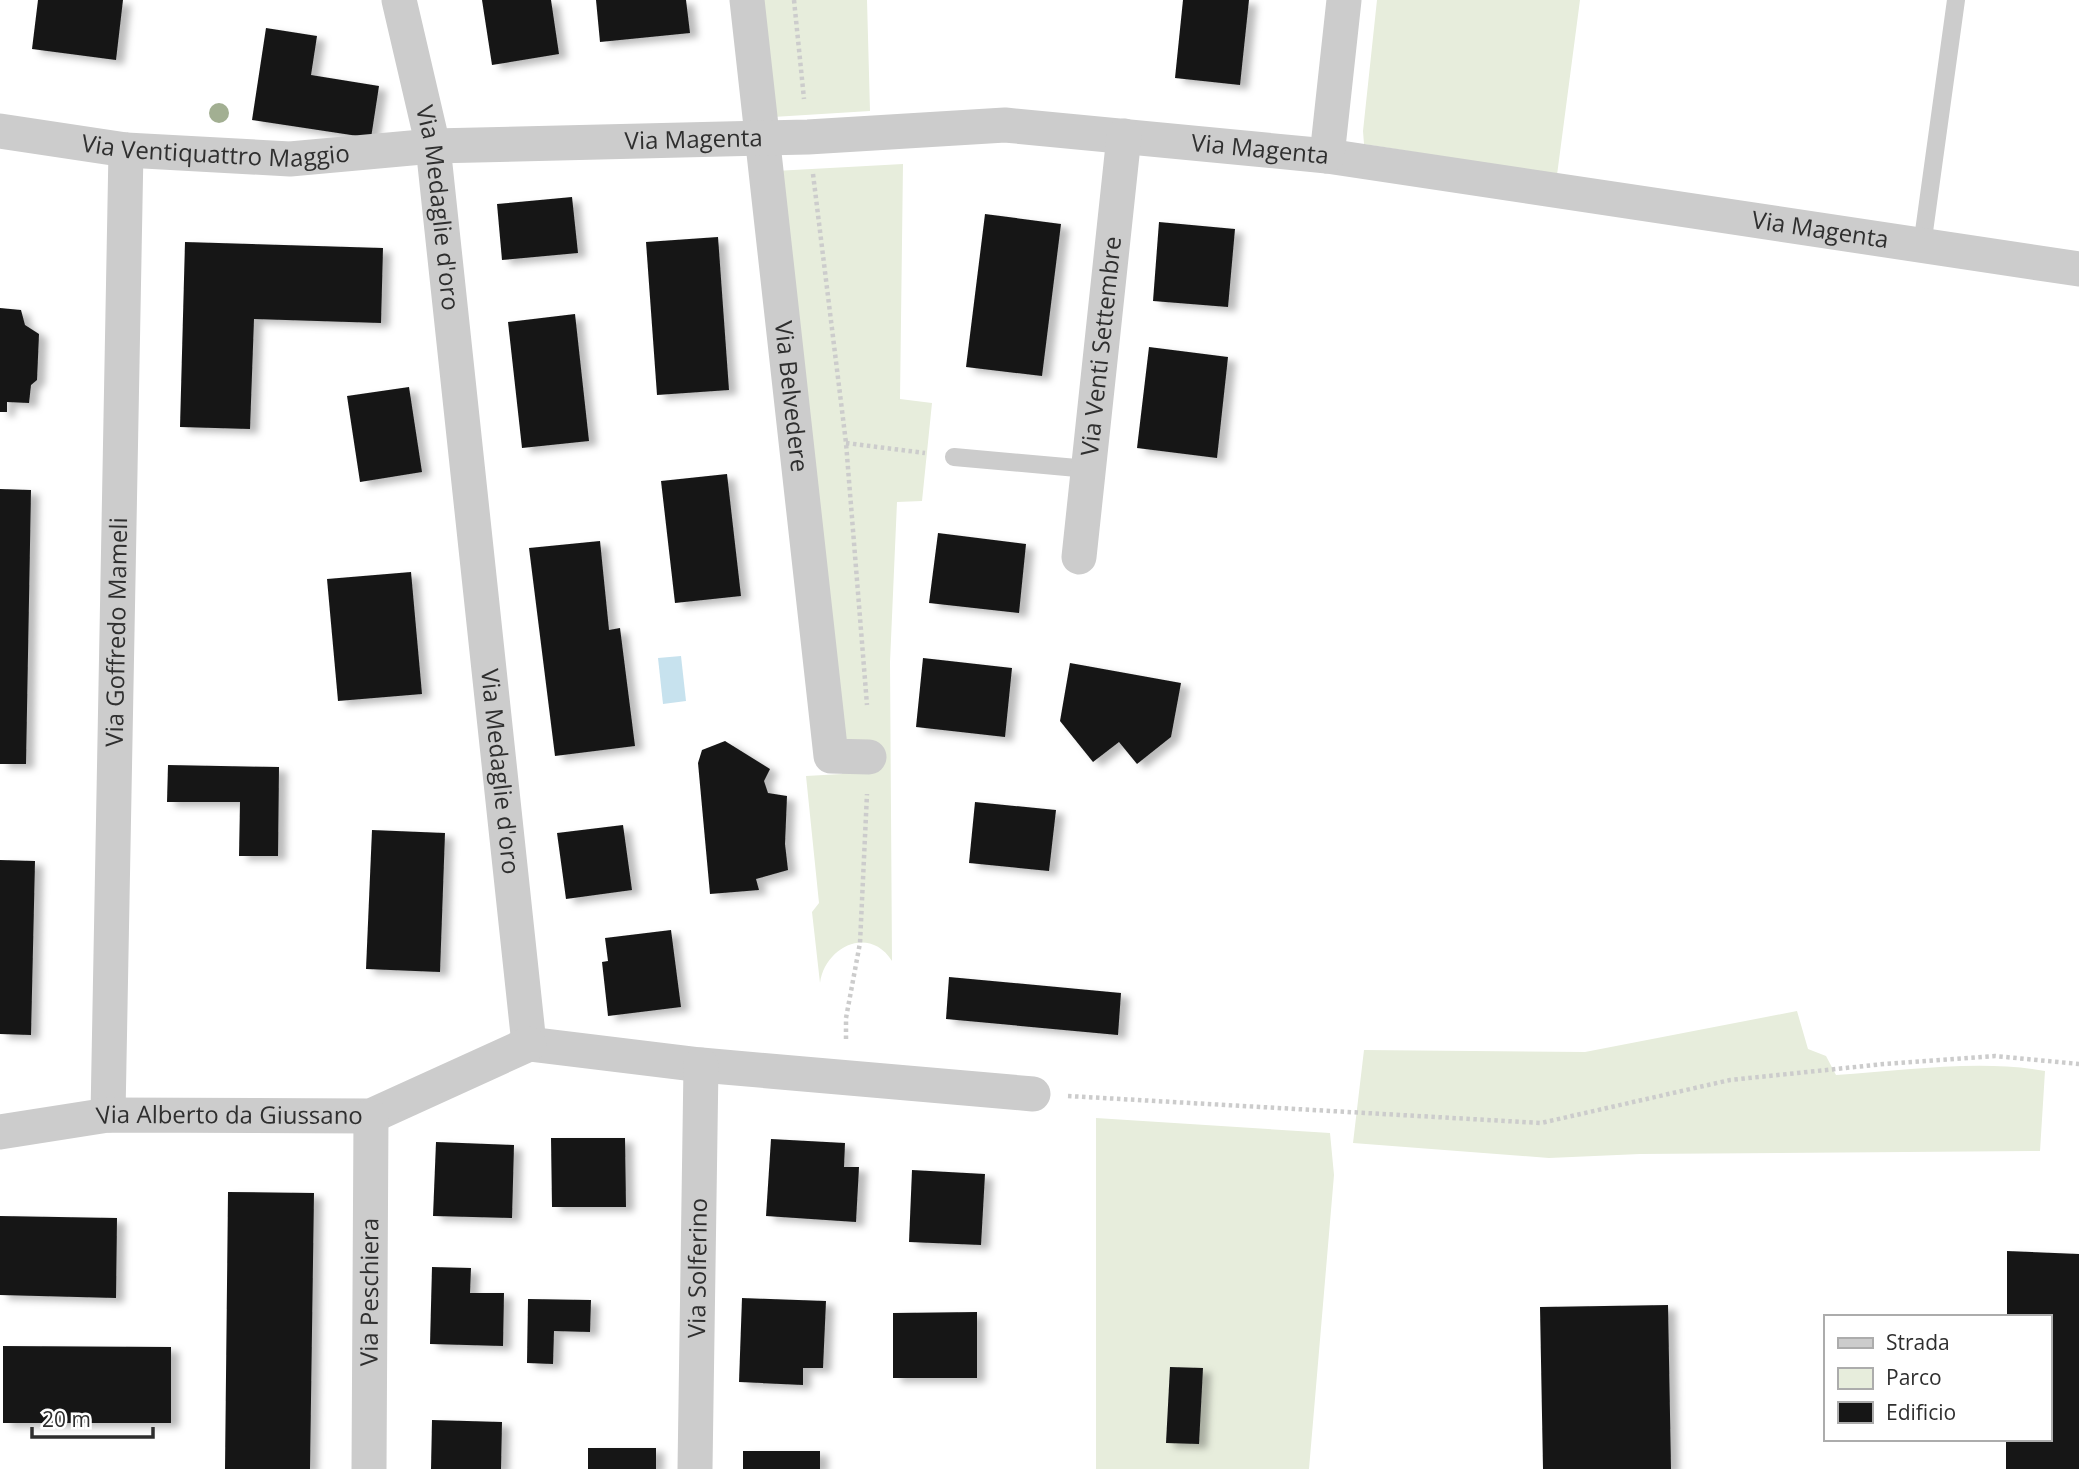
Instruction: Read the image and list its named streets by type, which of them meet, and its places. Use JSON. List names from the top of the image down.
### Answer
{
  "streets": {
    "street": [
      "Via Magenta",
      "Via Ventiquattro Maggio",
      "Via Medaglie d'oro",
      "Via Venti Settembre",
      "Via Belvedere",
      "Via Goffredo Mameli",
      "Via Alberto da Giussano",
      "Via Solferino",
      "Via Peschiera"
    ]
  },
  "crossings": [
    ["Via Magenta", "Via Ventiquattro Maggio"],
    ["Via Magenta", "Via Medaglie d'oro"],
    ["Via Magenta", "Via Venti Settembre"],
    ["Via Magenta", "Via Belvedere"],
    ["Via Ventiquattro Maggio", "Via Medaglie d'oro"],
    ["Via Ventiquattro Maggio", "Via Goffredo Mameli"],
    ["Via Medaglie d'oro", "Via Alberto da Giussano"],
    ["Via Goffredo Mameli", "Via Alberto da Giussano"],
    ["Via Alberto da Giussano", "Via Peschiera"]
  ],
  "legend": ["Strada", "Parco", "Edificio"],
  "scale_bar": "20 m"
}
